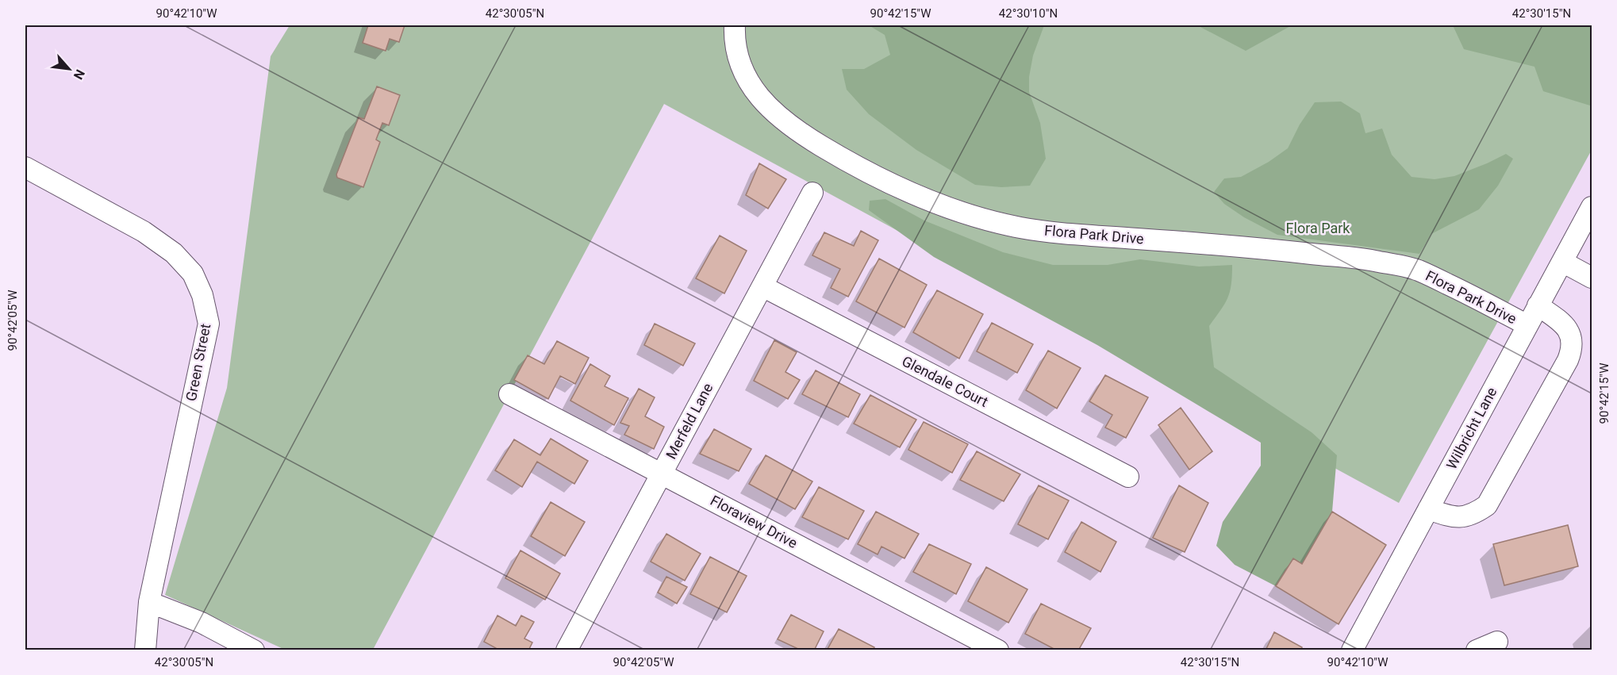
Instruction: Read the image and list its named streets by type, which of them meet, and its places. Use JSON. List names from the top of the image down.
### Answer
{
  "streets": {
    "street": [
      "Flora Park Drive",
      "Green Street",
      "Glendale Court",
      "Merfeld Lane",
      "Wilbricht Lane",
      "Floraview Drive"
    ]
  },
  "crossings": [
    ["Flora Park Drive", "Wilbricht Lane"],
    ["Glendale Court", "Merfeld Lane"],
    ["Merfeld Lane", "Floraview Drive"]
  ],
  "parks": ["Flora Park"],
  "north": "bottom right",
  "coordinates": [
    "90°42'10\"W",
    "42°30'05\"N",
    "90°42'15\"W",
    "42°30'10\"N",
    "42°30'15\"N",
    "90°42'05\"W"
  ]
}
